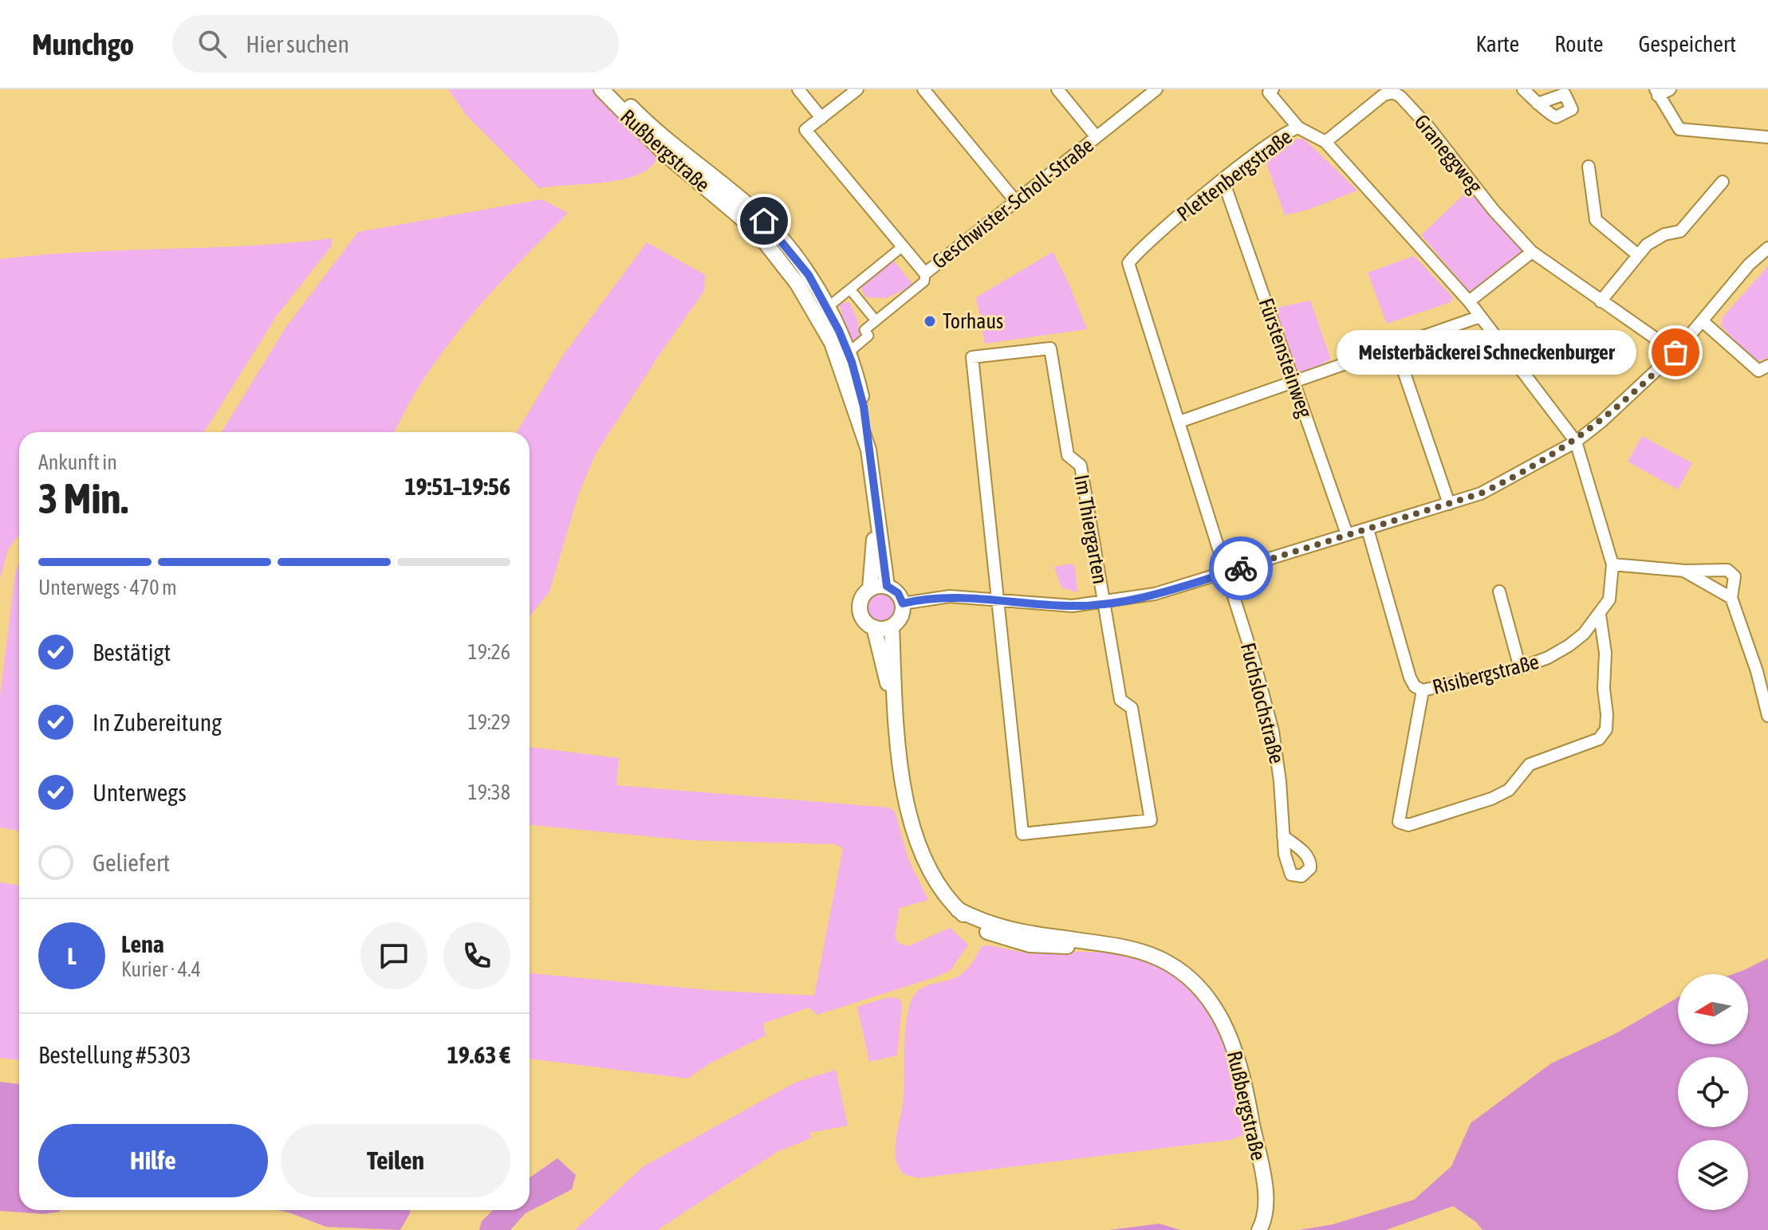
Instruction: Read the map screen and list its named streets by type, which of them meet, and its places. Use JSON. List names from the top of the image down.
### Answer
{
  "streets": {
    "street": [
      "Rußbergstraße",
      "Graneggweg",
      "Plettenbergstraße",
      "Geschwister-Scholl-Straße",
      "Fürstensteinweg",
      "Im Thiergarten",
      "Risibergstraße",
      "Fuchslochstraße"
    ]
  },
  "crossings": [
    ["Graneggweg", "Plettenbergstraße"],
    ["Plettenbergstraße", "Fürstensteinweg"],
    ["Plettenbergstraße", "Risibergstraße"],
    ["Plettenbergstraße", "Fuchslochstraße"]
  ],
  "places": ["Torhaus", "Meisterbäckerei Schneckenburger"],
  "north": "left",
  "page": {
    "header": "Munchgo",
    "search": "Hier suchen",
    "nav": ["Karte", "Route", "Gespeichert"],
    "bubble": "Meisterbäckerei Schneckenburger",
    "heading": ["3 Min.", "Ankunft in", "19:51–19:56"],
    "panel": [
      "Lena",
      "Kurier · 4.4",
      "Bestellung #5303",
      "19.63 €"
    ],
    "bar": "Unterwegs · 470 m",
    "list": [
      ["Bestätigt", "19:26"],
      ["In Zubereitung", "19:29"],
      ["Unterwegs", "19:38"],
      "Geliefert"
    ],
    "round": "L",
    "buttons": ["Hilfe", "Teilen"]
  }
}
